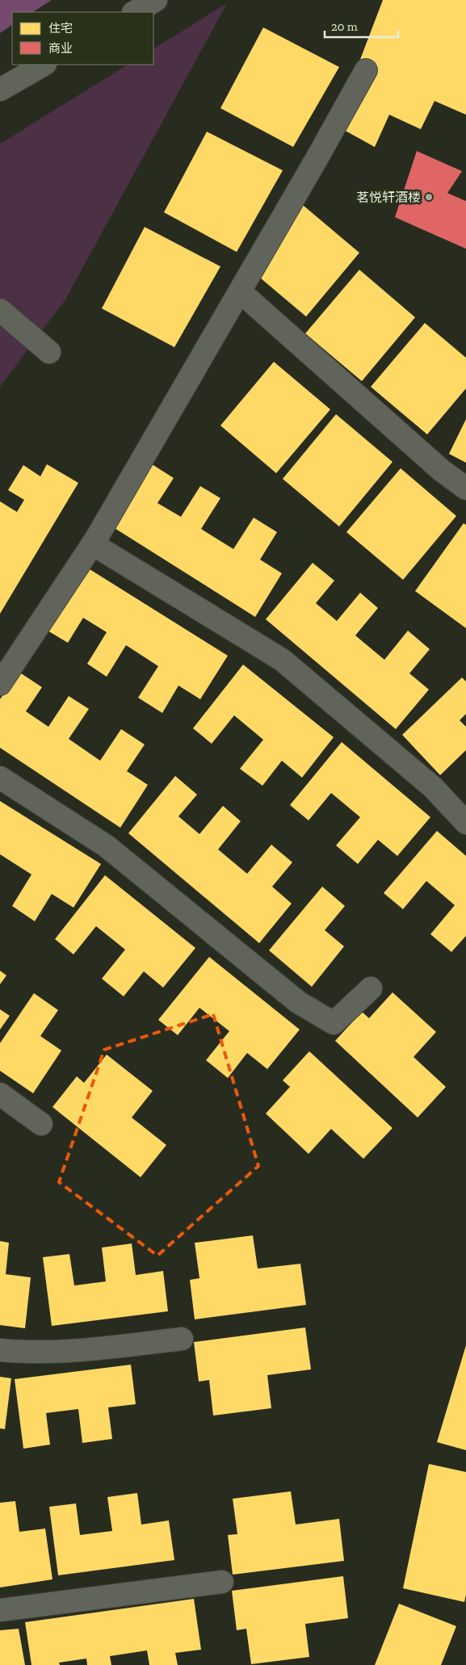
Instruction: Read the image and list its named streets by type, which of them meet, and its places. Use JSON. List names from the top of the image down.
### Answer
{
  "places": ["茗悦轩酒楼"],
  "legend": ["住宅", "商业"],
  "scale_bar": "20 m"
}
